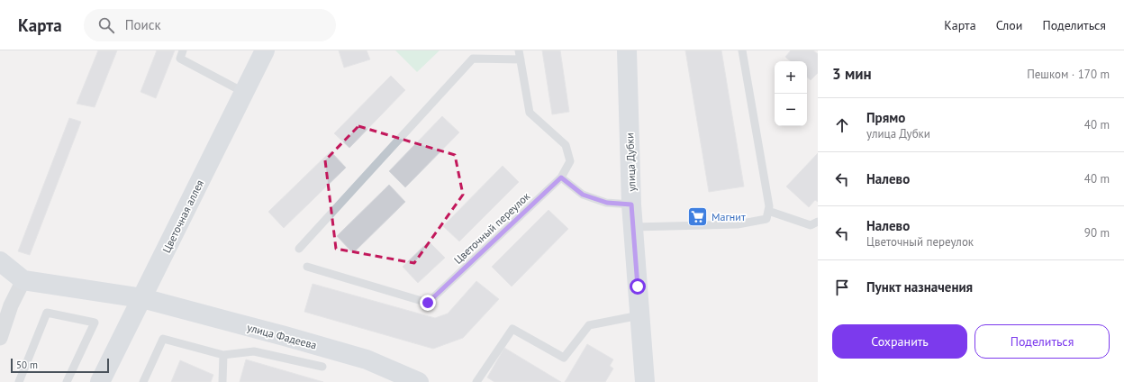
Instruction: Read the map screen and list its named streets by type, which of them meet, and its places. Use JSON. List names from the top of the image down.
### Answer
{
  "streets": {
    "street": ["улица Дубки", "Цветочная аллея", "улица Фадеева"],
    "lane": ["Цветочный переулок"]
  },
  "crossings": [
    ["Цветочная аллея", "улица Фадеева"]
  ],
  "places": {
    "supermarket": ["Магнит"]
  },
  "scale_bar": "50 m",
  "page": {
    "header": "Карта",
    "search": "Поиск",
    "nav": ["Карта", "Слои", "Поделиться"],
    "heading": ["3 мин", "Пешком · 170 m"],
    "map_buttons": ["+", "−"],
    "list": [
      ["Прямо", "улица Дубки", "40 m"],
      ["Налево", "40 m"],
      ["Налево", "Цветочный переулок", "90 m"],
      "Пункт назначения"
    ],
    "buttons": ["Сохранить", "Поделиться"],
    "scale": "50 m"
  }
}
